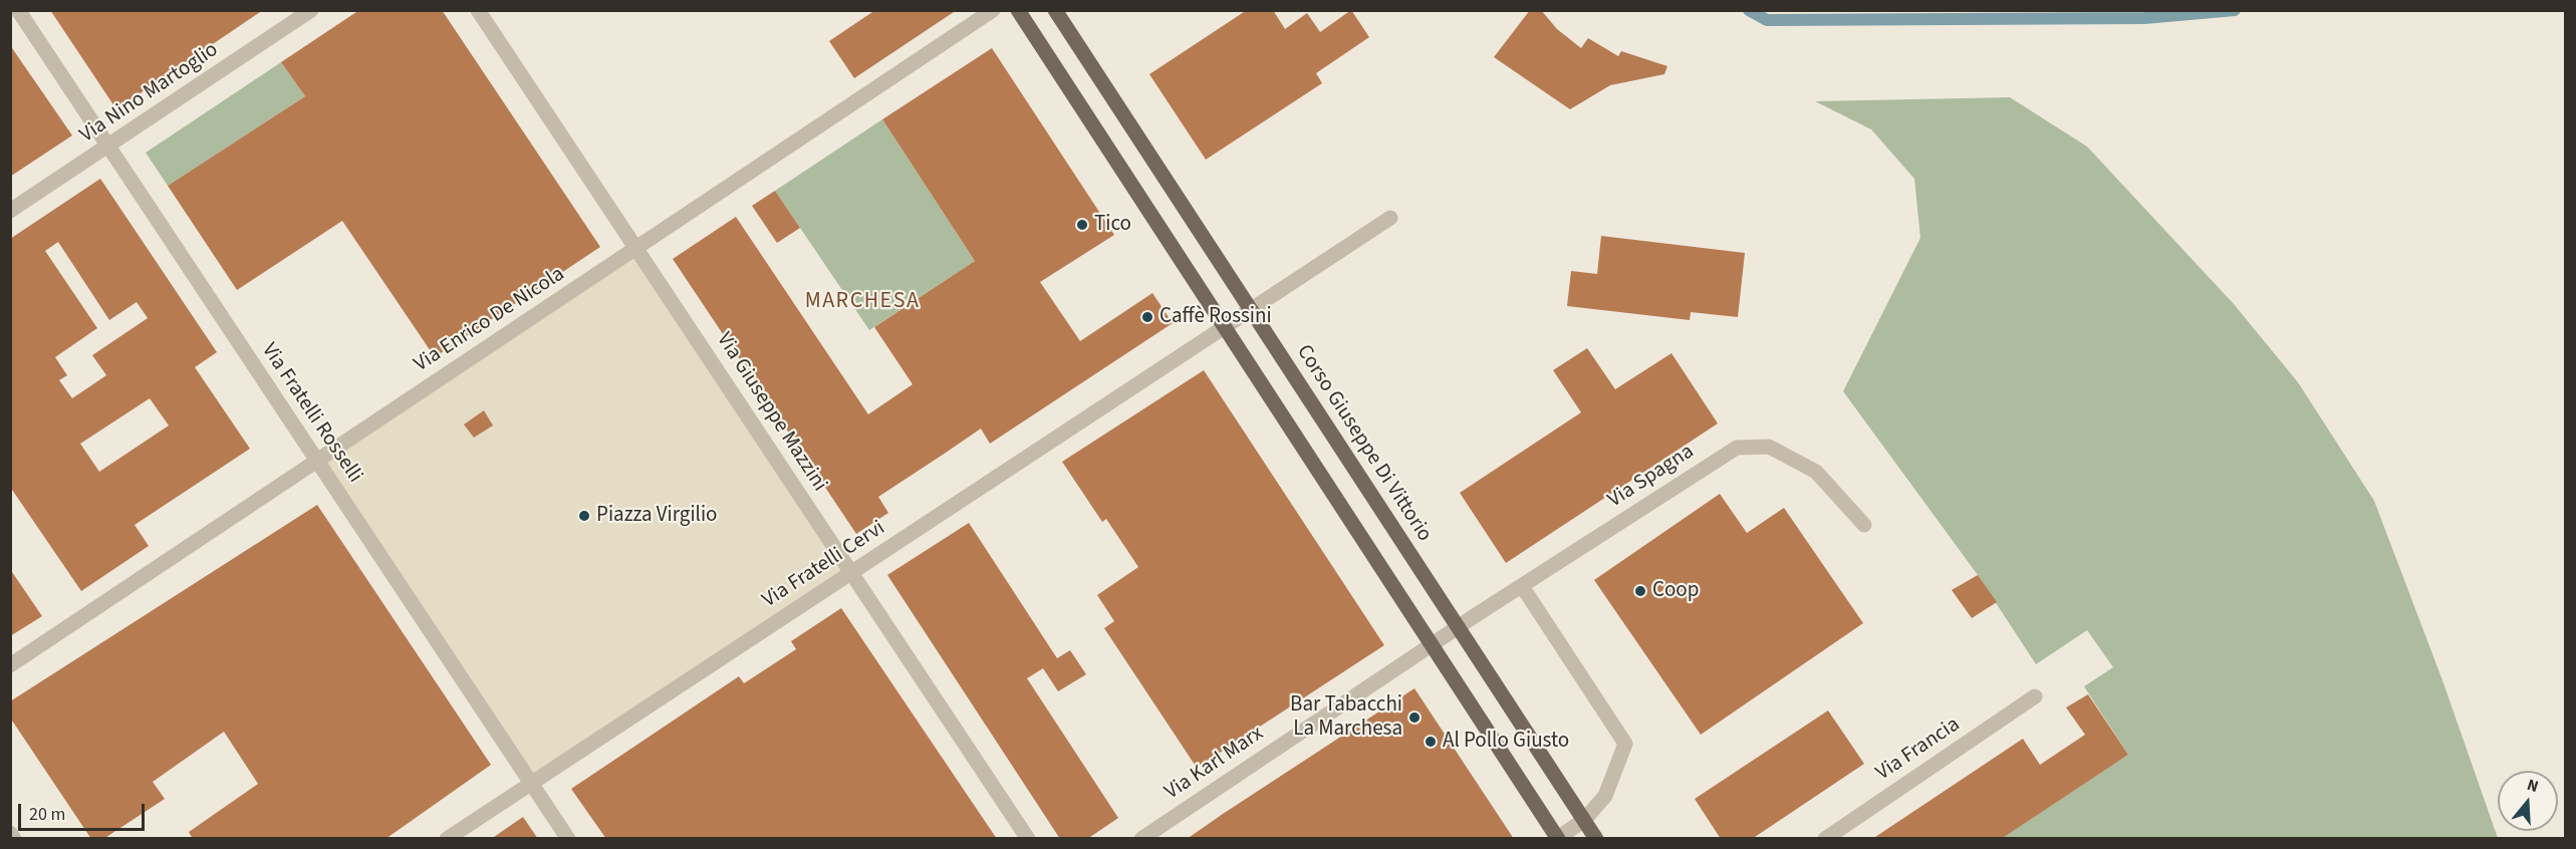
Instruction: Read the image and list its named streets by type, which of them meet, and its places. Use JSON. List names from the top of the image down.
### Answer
{
  "streets": {
    "main road": ["Corso Giuseppe Di Vittorio"],
    "street": [
      "Via Nino Martoglio",
      "Via Enrico De Nicola",
      "Via Giuseppe Mazzini",
      "Via Fratelli Rosselli",
      "Via Spagna",
      "Via Fratelli Cervi",
      "Via Francia",
      "Via Karl Marx"
    ]
  },
  "crossings": [
    ["Via Nino Martoglio", "Via Fratelli Rosselli"],
    ["Via Enrico De Nicola", "Via Giuseppe Mazzini"],
    ["Via Enrico De Nicola", "Via Fratelli Rosselli"],
    ["Via Giuseppe Mazzini", "Via Fratelli Cervi"],
    ["Via Fratelli Rosselli", "Via Fratelli Cervi"],
    ["Corso Giuseppe Di Vittorio", "Via Spagna"],
    ["Corso Giuseppe Di Vittorio", "Via Fratelli Cervi"],
    ["Corso Giuseppe Di Vittorio", "Via Karl Marx"],
    ["Via Spagna", "Via Karl Marx"]
  ],
  "districts": ["MARCHESA"],
  "places": [
    "Tico",
    "Caffè Rossini",
    "Piazza Virgilio",
    "Coop",
    "Bar Tabacchi La Marchesa",
    "Al Pollo Giusto"
  ],
  "scale_bar": "20 m",
  "north": "top"
}
